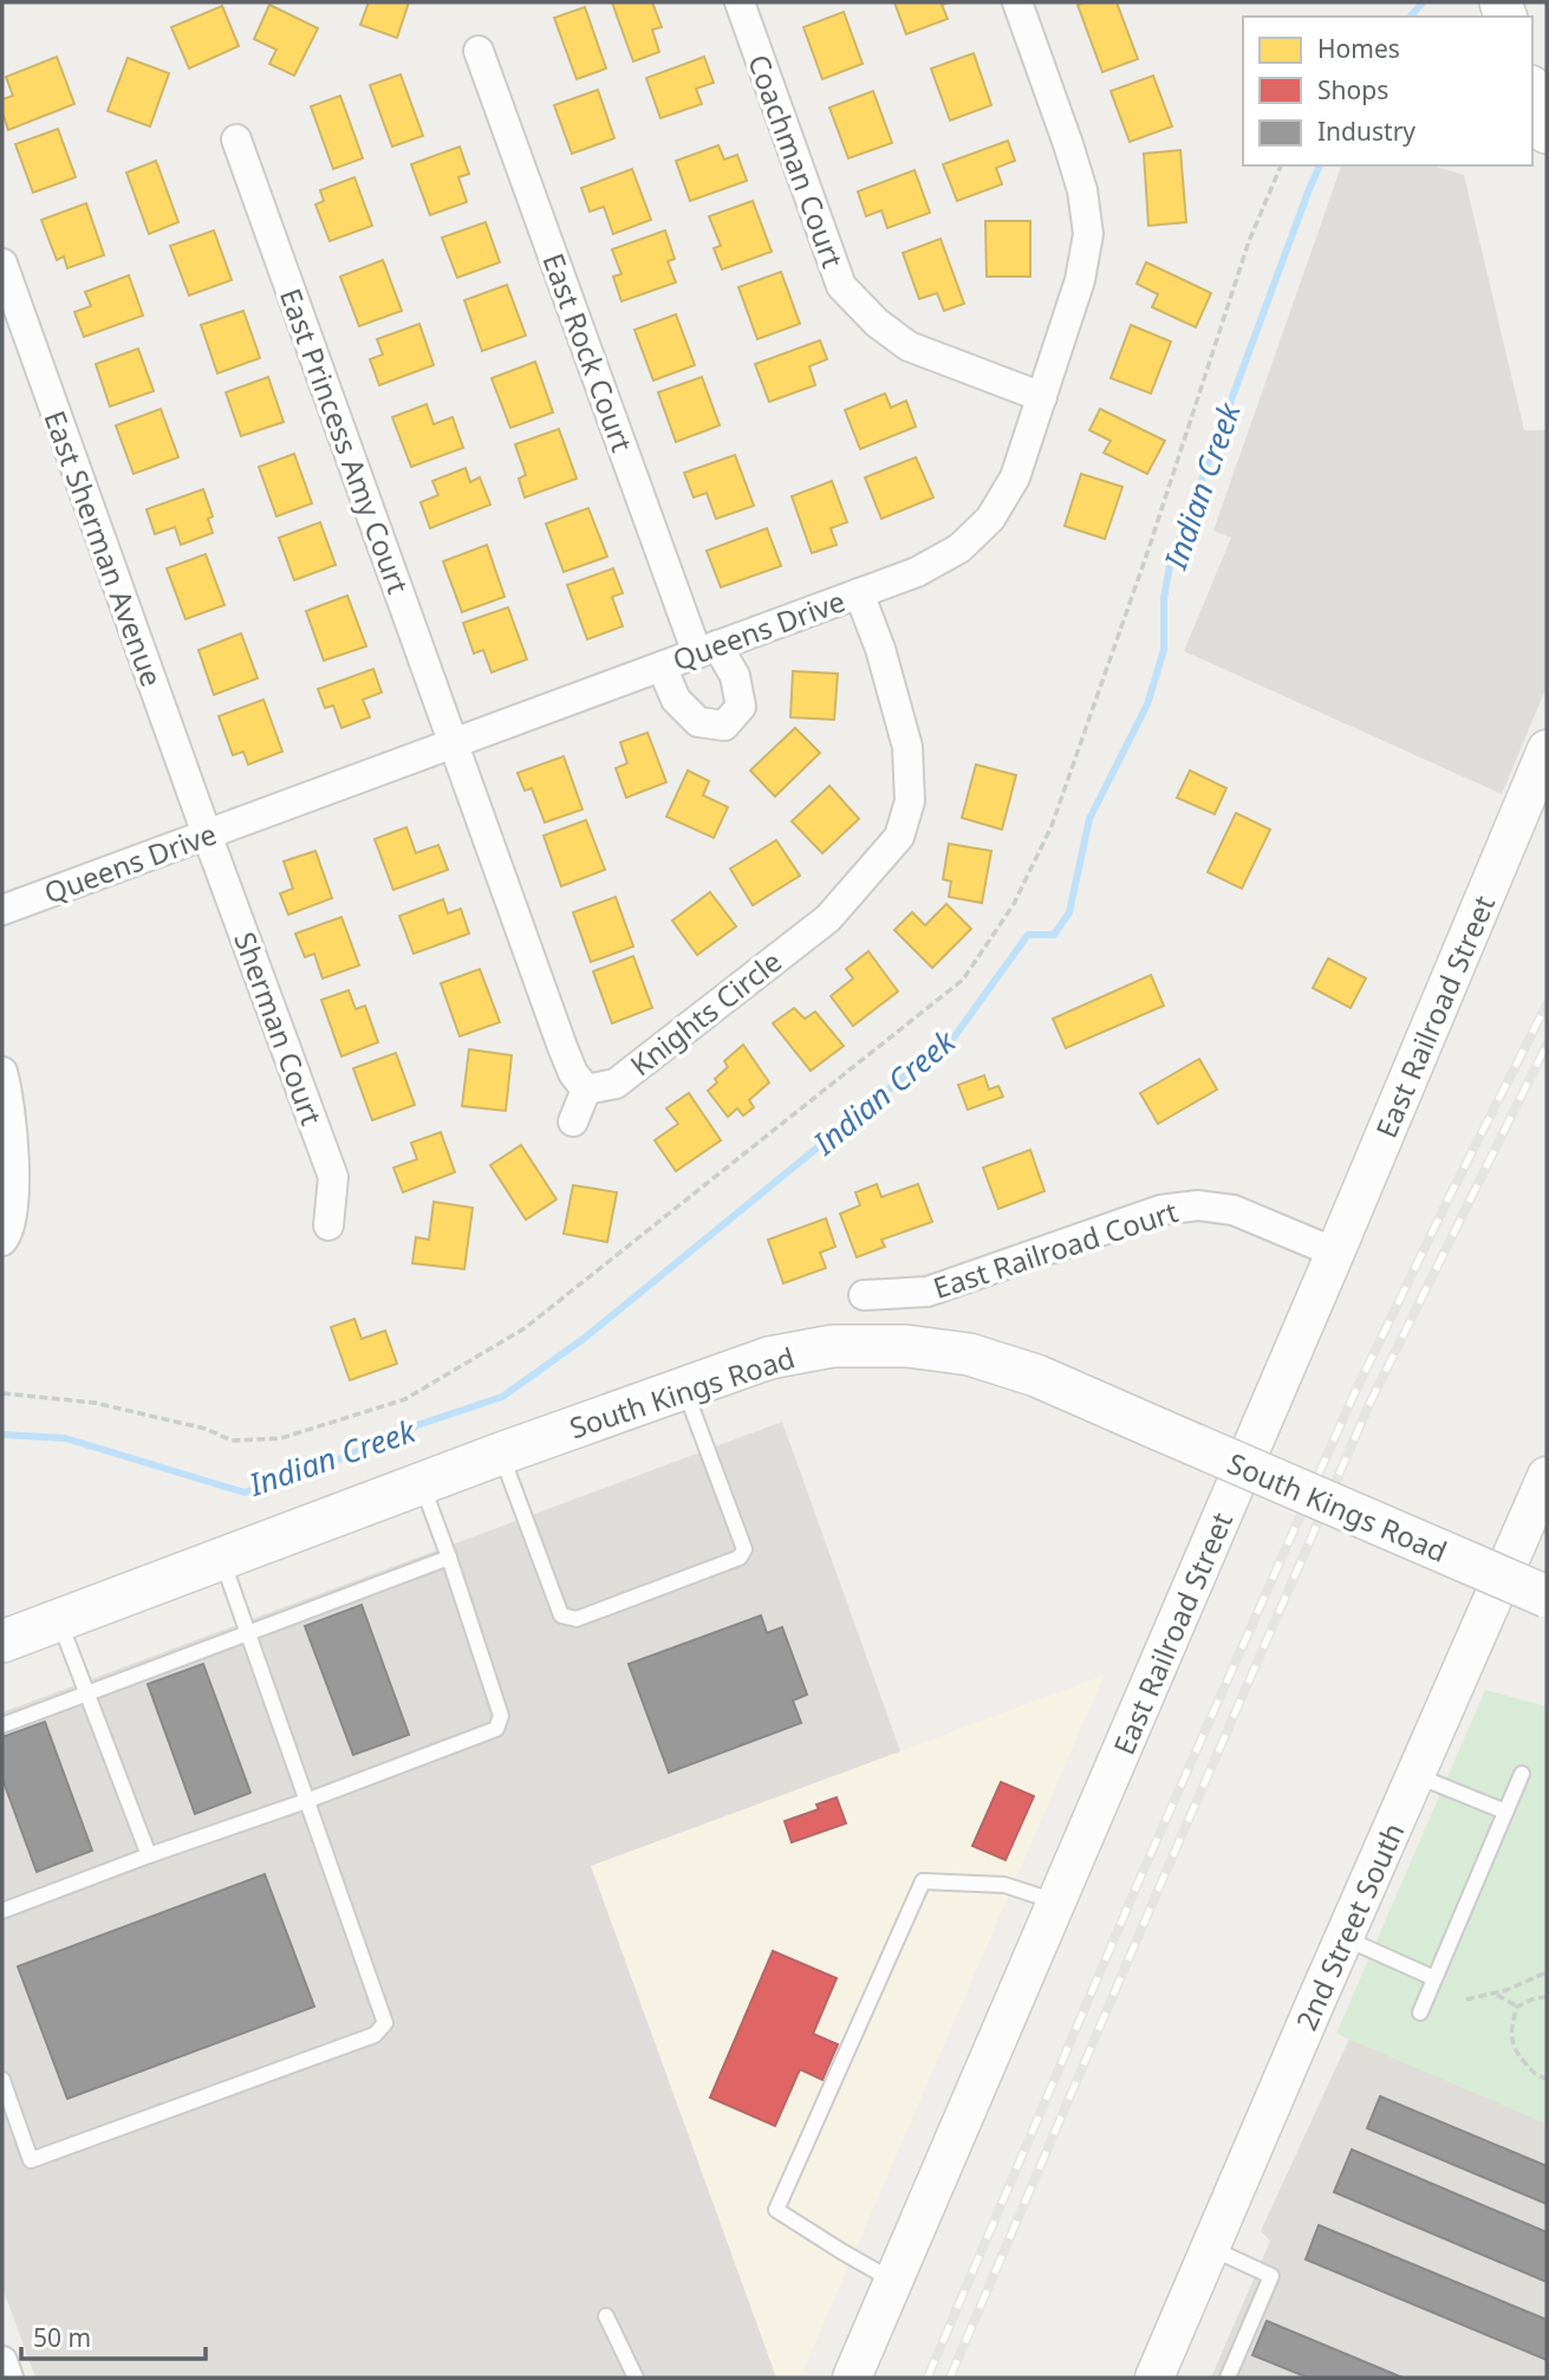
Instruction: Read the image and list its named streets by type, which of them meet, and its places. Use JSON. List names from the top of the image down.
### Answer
{
  "streets": {
    "main road": ["South Kings Road"],
    "street": [
      "Coachman Court",
      "East Rock Court",
      "East Princess Amy Court",
      "East Sherman Avenue",
      "Queens Drive",
      "Knights Circle",
      "East Railroad Street",
      "Sherman Court",
      "East Railroad Court",
      "2nd Street South"
    ]
  },
  "crossings": [
    ["Coachman Court", "Queens Drive"],
    ["East Rock Court", "Queens Drive"],
    ["East Princess Amy Court", "Queens Drive"],
    ["East Sherman Avenue", "Queens Drive"],
    ["East Sherman Avenue", "Sherman Court"],
    ["Queens Drive", "Knights Circle"],
    ["Queens Drive", "Sherman Court"],
    ["East Railroad Street", "East Railroad Court"]
  ],
  "water": ["Indian Creek"],
  "legend": ["Homes", "Shops", "Industry"],
  "scale_bar": "50 m"
}
